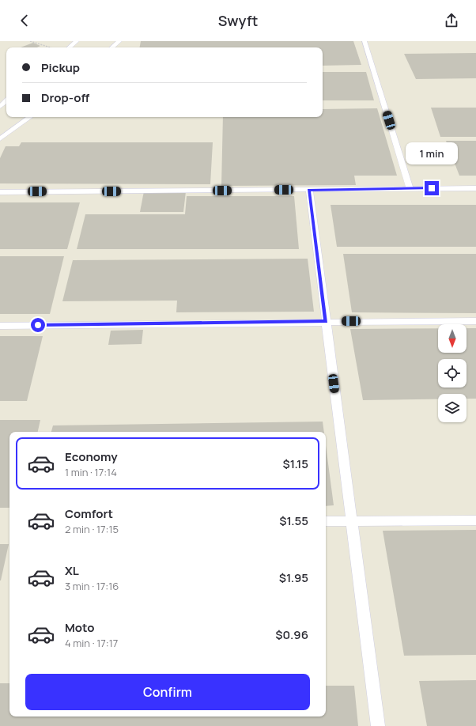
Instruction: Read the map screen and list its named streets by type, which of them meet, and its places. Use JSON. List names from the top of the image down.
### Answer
{
  "north": "bottom",
  "page": {
    "header": "Swyft",
    "banner": ["Pickup", "Drop-off"],
    "bubble": "1 min",
    "list": [
      {
        "name": "Economy",
        "note": "1 min · 17:14",
        "value": "$1.15"
      },
      {
        "name": "Comfort",
        "note": "2 min · 17:15",
        "value": "$1.55"
      },
      {
        "name": "XL",
        "note": "3 min · 17:16",
        "value": "$1.95"
      },
      {
        "name": "Moto",
        "note": "4 min · 17:17",
        "value": "$0.96"
      }
    ],
    "buttons": "Confirm"
  }
}
